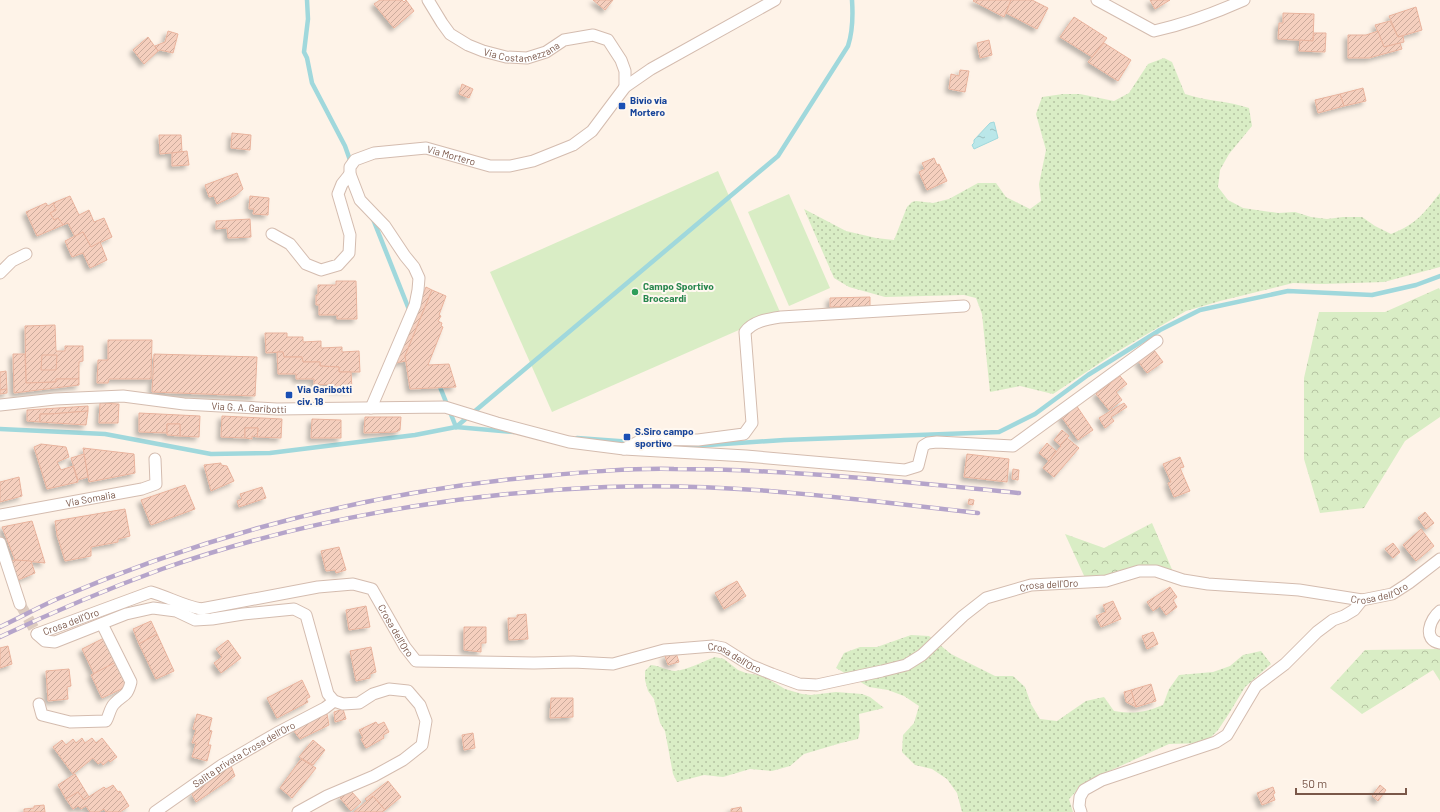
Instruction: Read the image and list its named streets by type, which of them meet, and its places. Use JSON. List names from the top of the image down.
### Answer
{
  "streets": {
    "street": [
      "Via Costamezzana",
      "Via Mortero",
      "Via G. A. Garibotti",
      "Via Somalia",
      "Crosa dell'Oro",
      "Salita privata Crosa dell'Oro"
    ]
  },
  "crossings": [
    ["Via Costamezzana", "Via Mortero"]
  ],
  "places": {
    "transit": ["Bivio via Mortero", "Via Garibotti civ. 18", "S.Siro campo sportivo"],
    "other": ["Campo Sportivo Broccardi"]
  },
  "scale_bar": "50 m"
}
